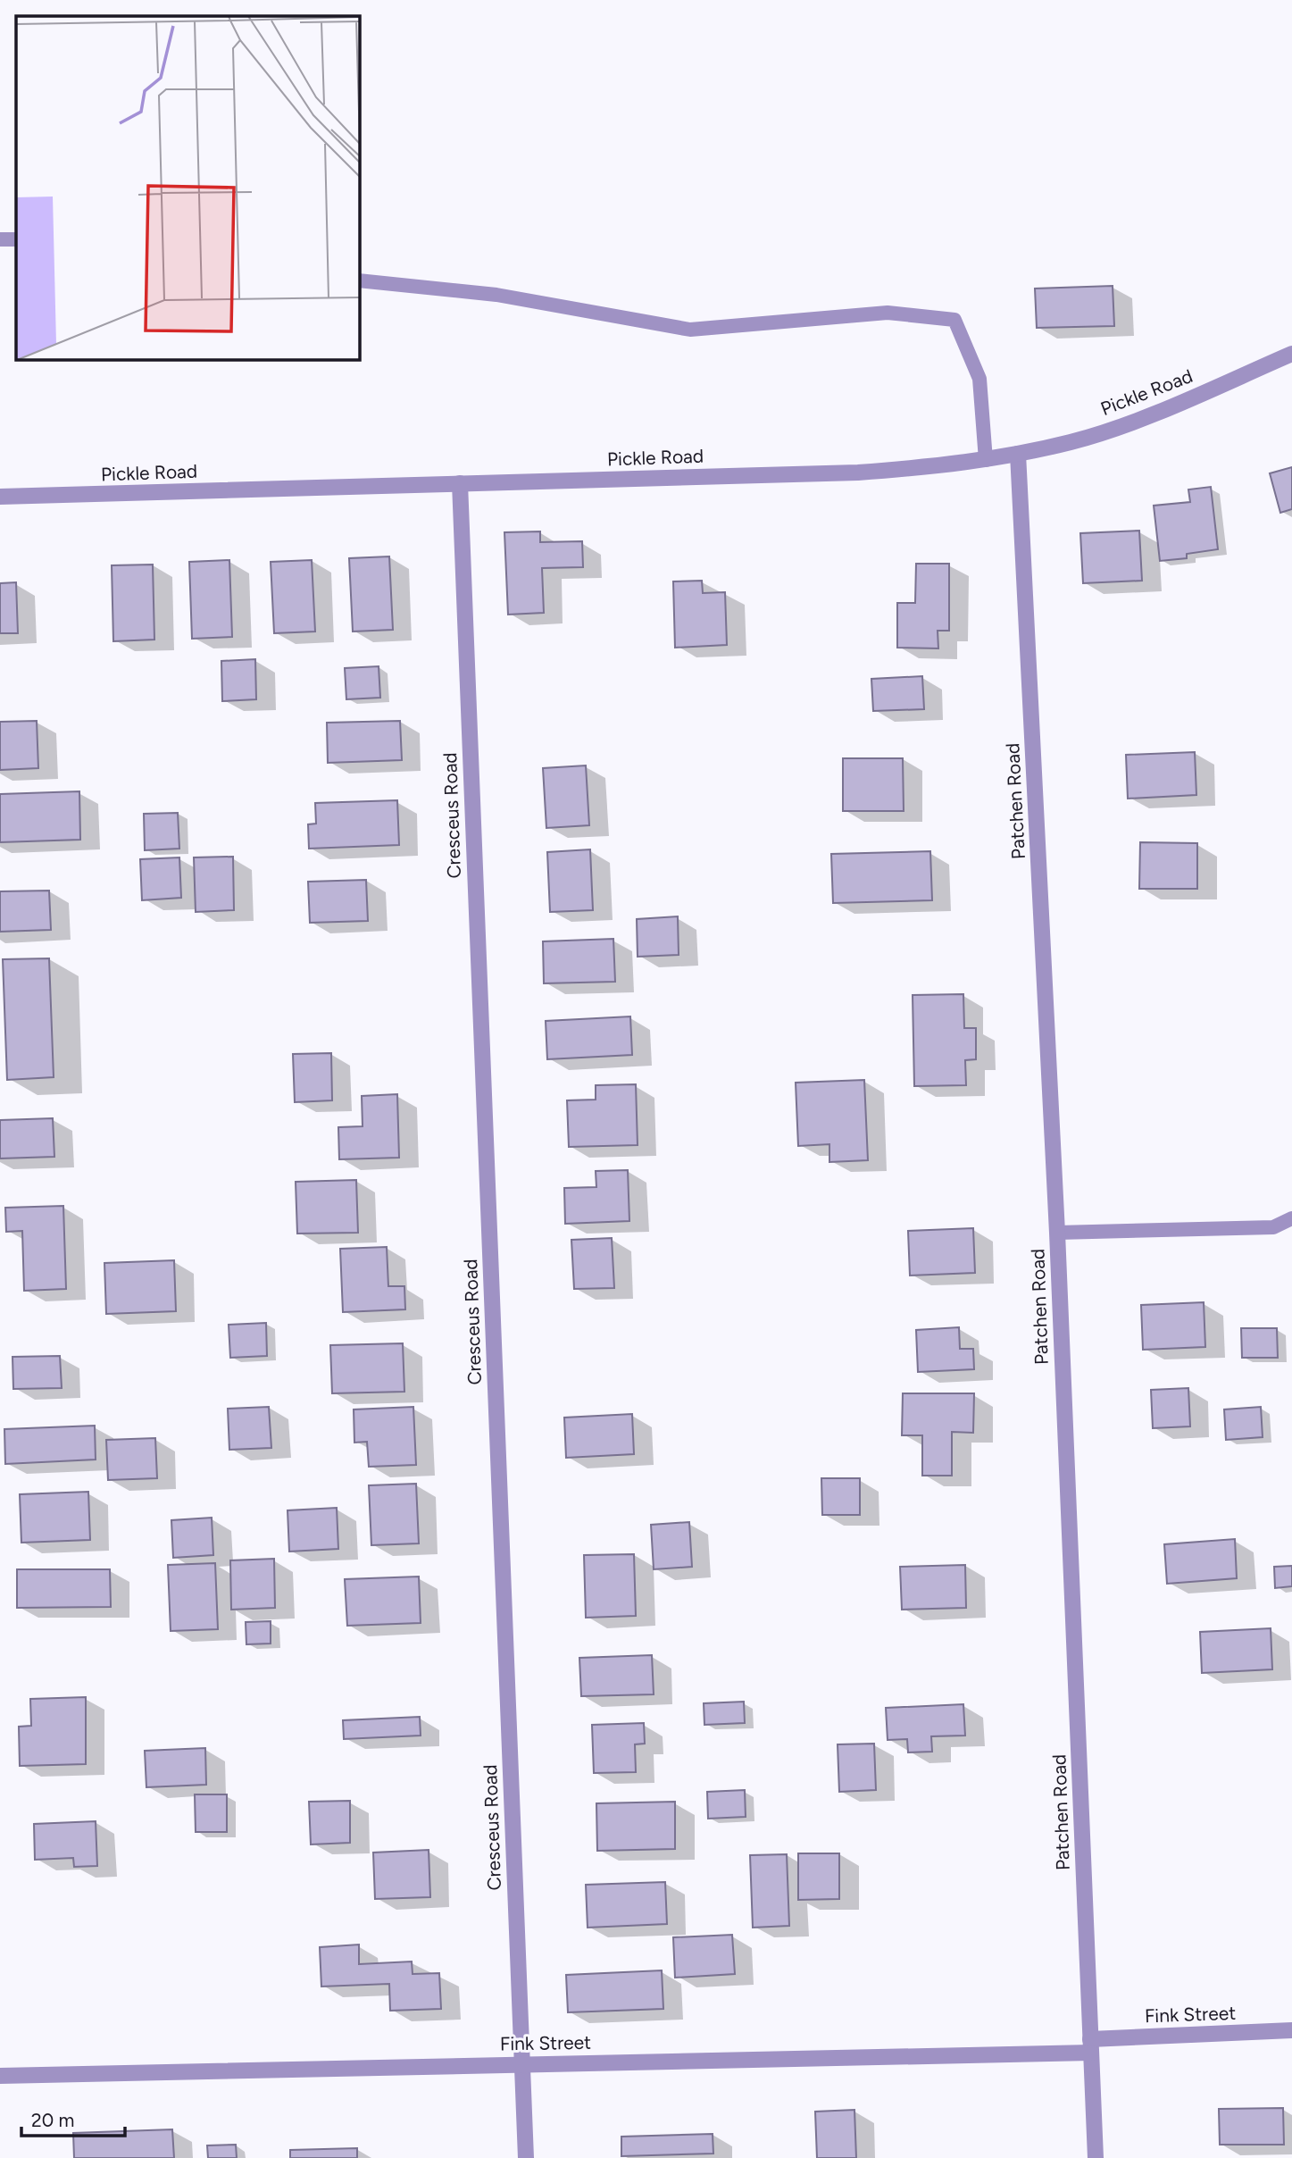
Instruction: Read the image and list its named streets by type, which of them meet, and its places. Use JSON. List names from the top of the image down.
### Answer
{
  "streets": {
    "street": [
      "Pickle Road",
      "Patchen Road",
      "Cresceus Road",
      "Fink Street"
    ]
  },
  "crossings": [
    ["Pickle Road", "Patchen Road"],
    ["Pickle Road", "Cresceus Road"],
    ["Patchen Road", "Fink Street"],
    ["Cresceus Road", "Fink Street"]
  ],
  "scale_bar": "20 m"
}
